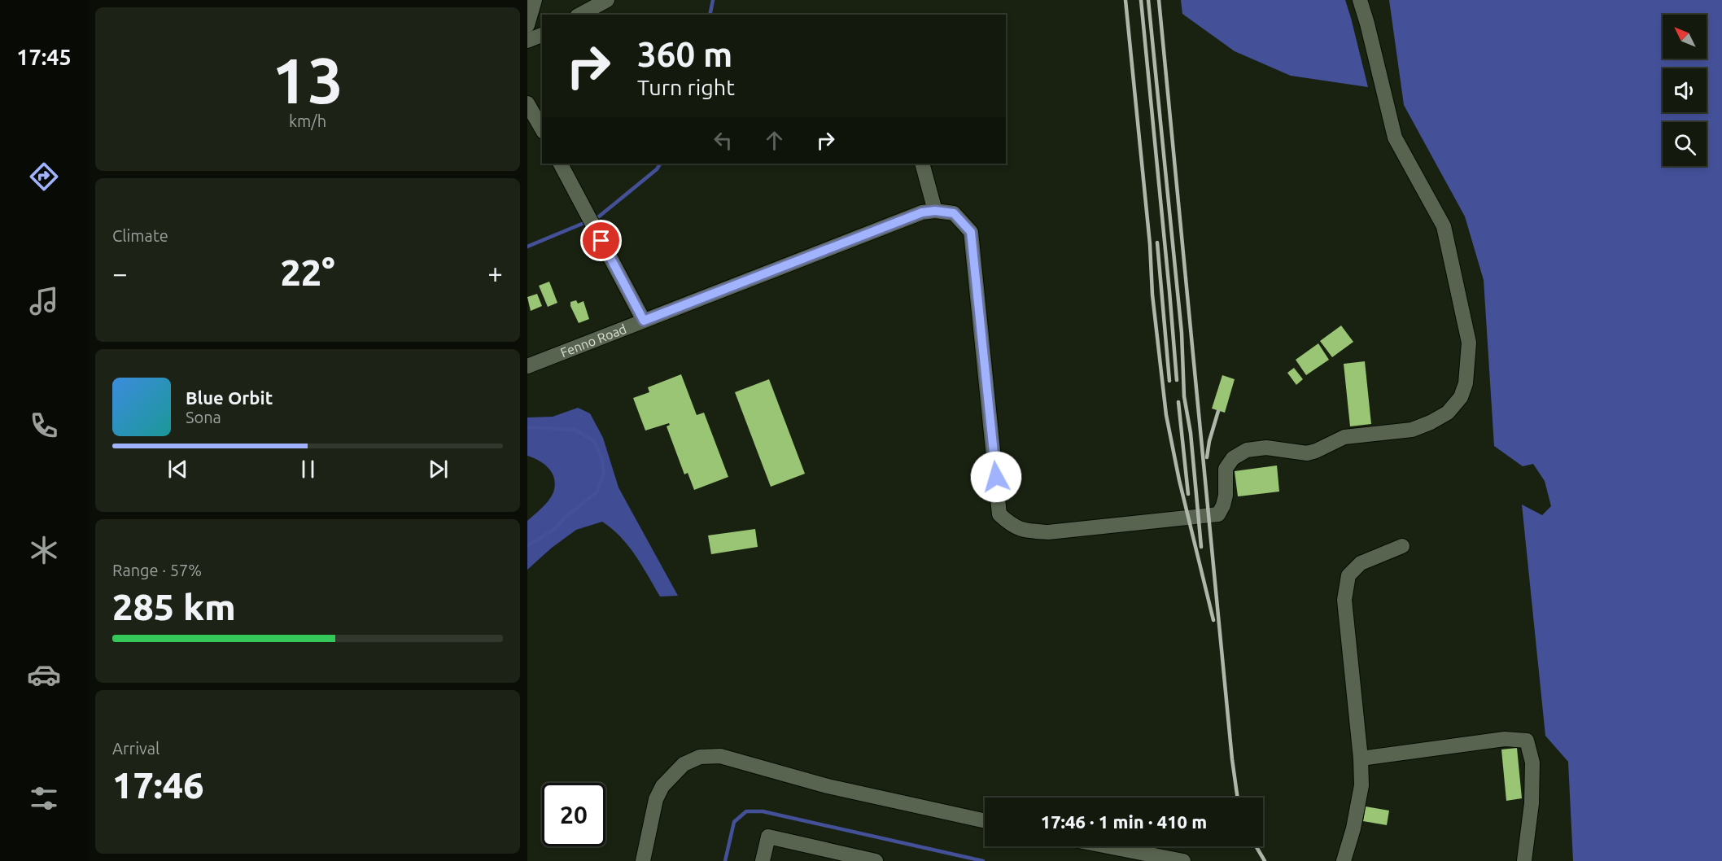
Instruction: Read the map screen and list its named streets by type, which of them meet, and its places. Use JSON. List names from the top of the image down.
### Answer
{
  "streets": {
    "street": ["Fenno Road"]
  },
  "north": "top left",
  "page": {
    "tabs": "17:45",
    "tile": [
      ["13", "km/h"],
      "Climate",
      ["Range · 57%", "285 km"],
      ["Arrival", "17:46"]
    ],
    "turn": ["360 m", "Turn right"],
    "heat": ["−", "22°", "+"],
    "song": ["Blue Orbit", "Sona"],
    "limit": "20",
    "trip": "17:46 · 1 min · 410 m"
  }
}
